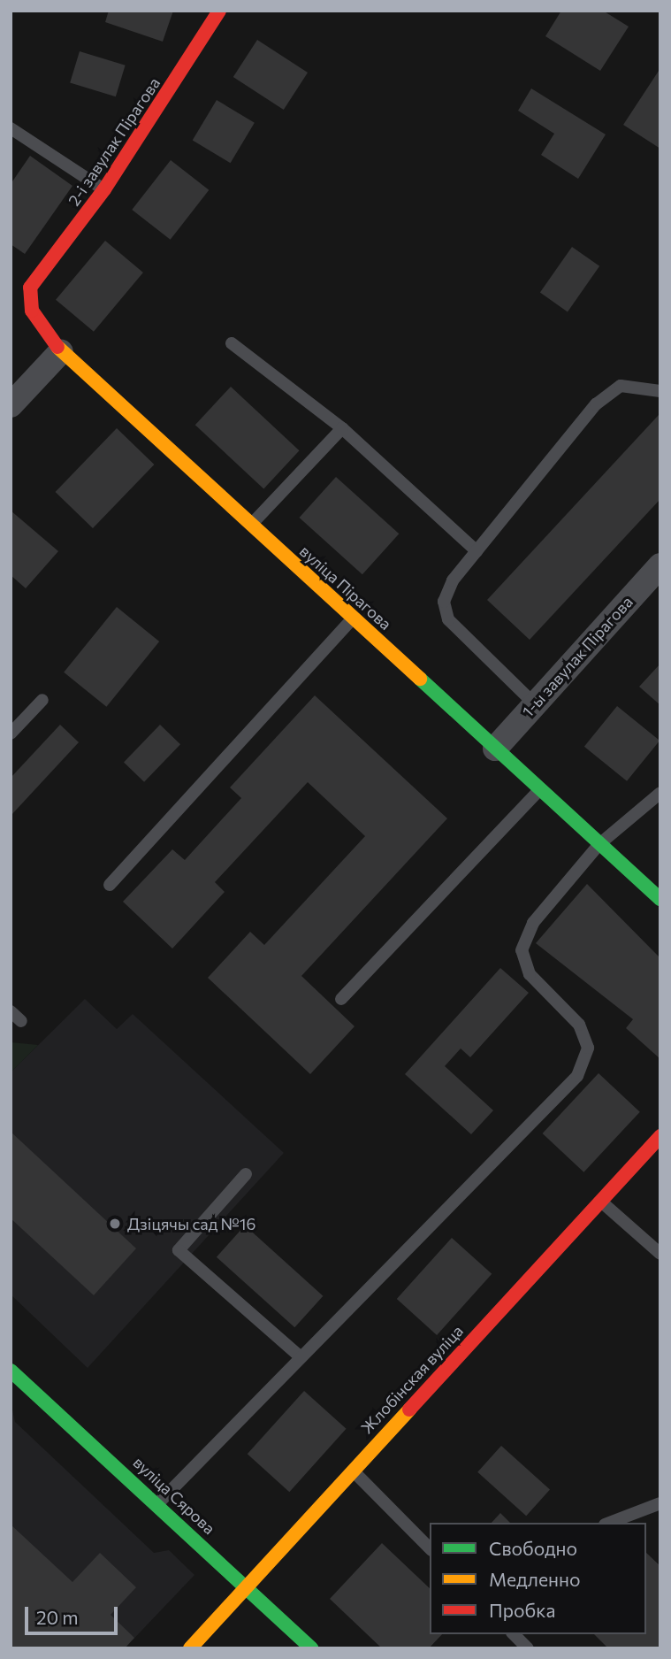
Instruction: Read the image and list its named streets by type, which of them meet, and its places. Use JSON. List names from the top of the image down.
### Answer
{
  "streets": {
    "street": [
      "2-і завулак Пірагова",
      "вуліца Пірагова",
      "1-ы завулак Пірагова",
      "Жлобінская вуліца",
      "вуліца Сярова"
    ]
  },
  "crossings": [
    ["2-і завулак Пірагова", "вуліца Пірагова"],
    ["вуліца Пірагова", "1-ы завулак Пірагова"],
    ["Жлобінская вуліца", "вуліца Сярова"]
  ],
  "places": ["Дзіцячы сад №16"],
  "legend": ["Свободно", "Медленно", "Пробка"],
  "scale_bar": "20 m"
}
